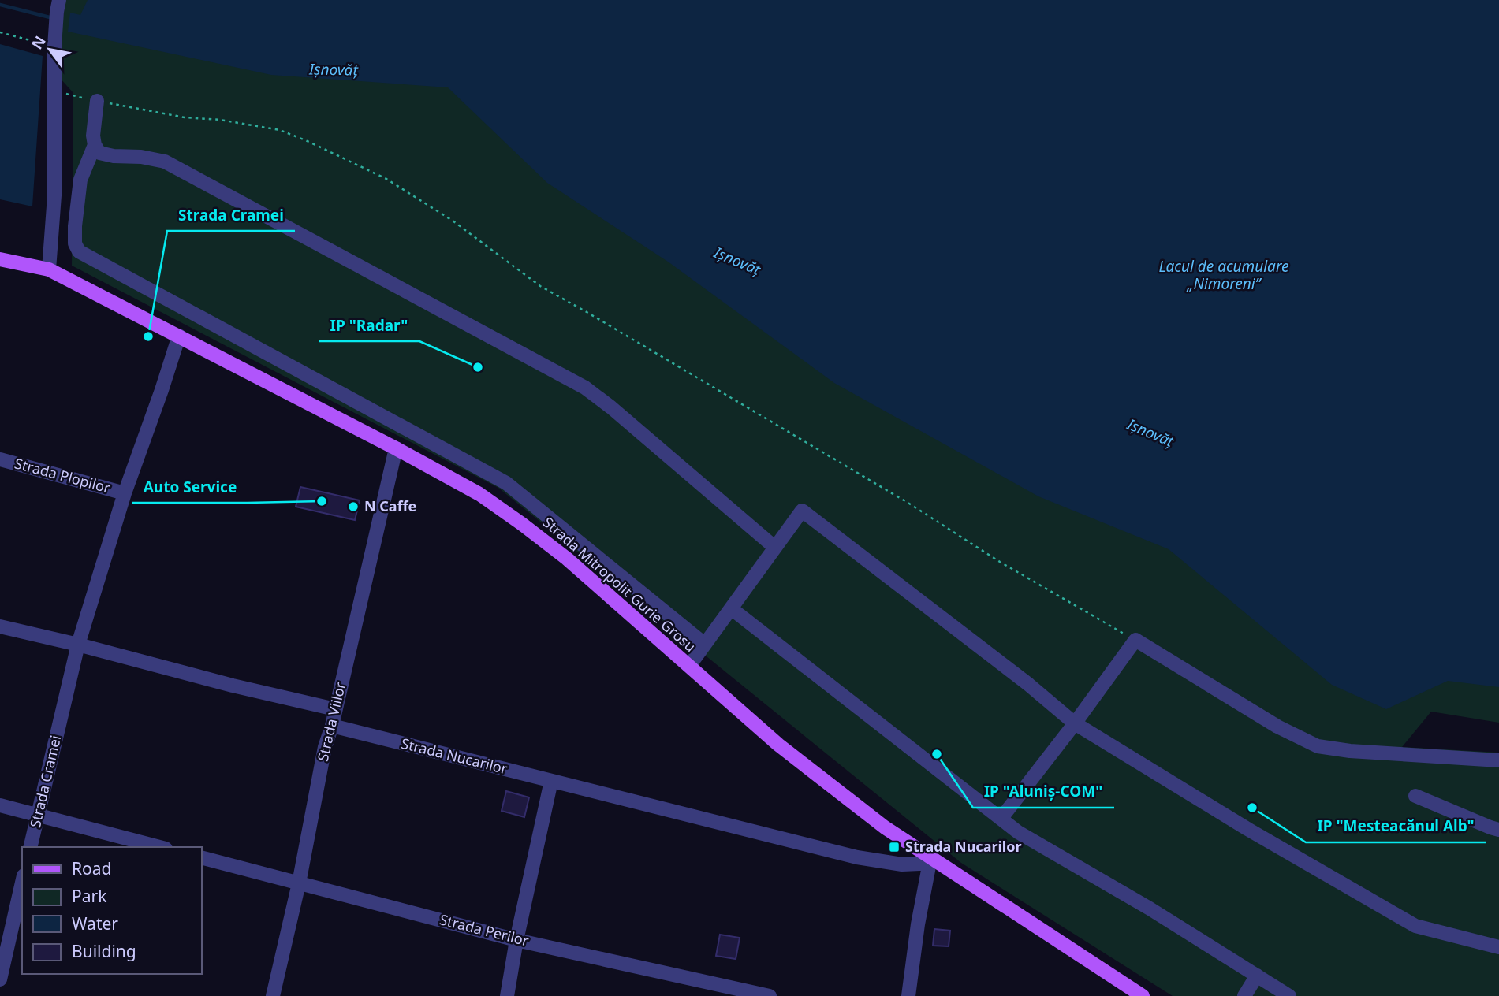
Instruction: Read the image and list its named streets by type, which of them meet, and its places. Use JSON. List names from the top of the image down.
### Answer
{
  "streets": {
    "main road": ["Strada Mitropolit Gurie Grosu"],
    "street": [
      "Strada Plopilor",
      "Strada Viilor",
      "Strada Nucarilor",
      "Strada Cramei",
      "Strada Perilor"
    ]
  },
  "crossings": [
    ["Strada Plopilor", "Strada Cramei"],
    ["Strada Mitropolit Gurie Grosu", "Strada Viilor"],
    ["Strada Mitropolit Gurie Grosu", "Strada Nucarilor"],
    ["Strada Mitropolit Gurie Grosu", "Strada Cramei"],
    ["Strada Viilor", "Strada Nucarilor"],
    ["Strada Viilor", "Strada Perilor"]
  ],
  "water": ["Ișnovăț", "Lacul de acumulare „Nimoreni”"],
  "places": {
    "other": [
      "Strada Cramei",
      "IP \"Radar\"",
      "Auto Service",
      "N Caffe",
      "IP \"Aluniș-COM\"",
      "IP \"Mesteacănul Alb\""
    ],
    "transit": ["Strada Nucarilor"]
  },
  "legend": [
    "Road",
    "Park",
    "Water",
    "Building"
  ],
  "north": "top left"
}
